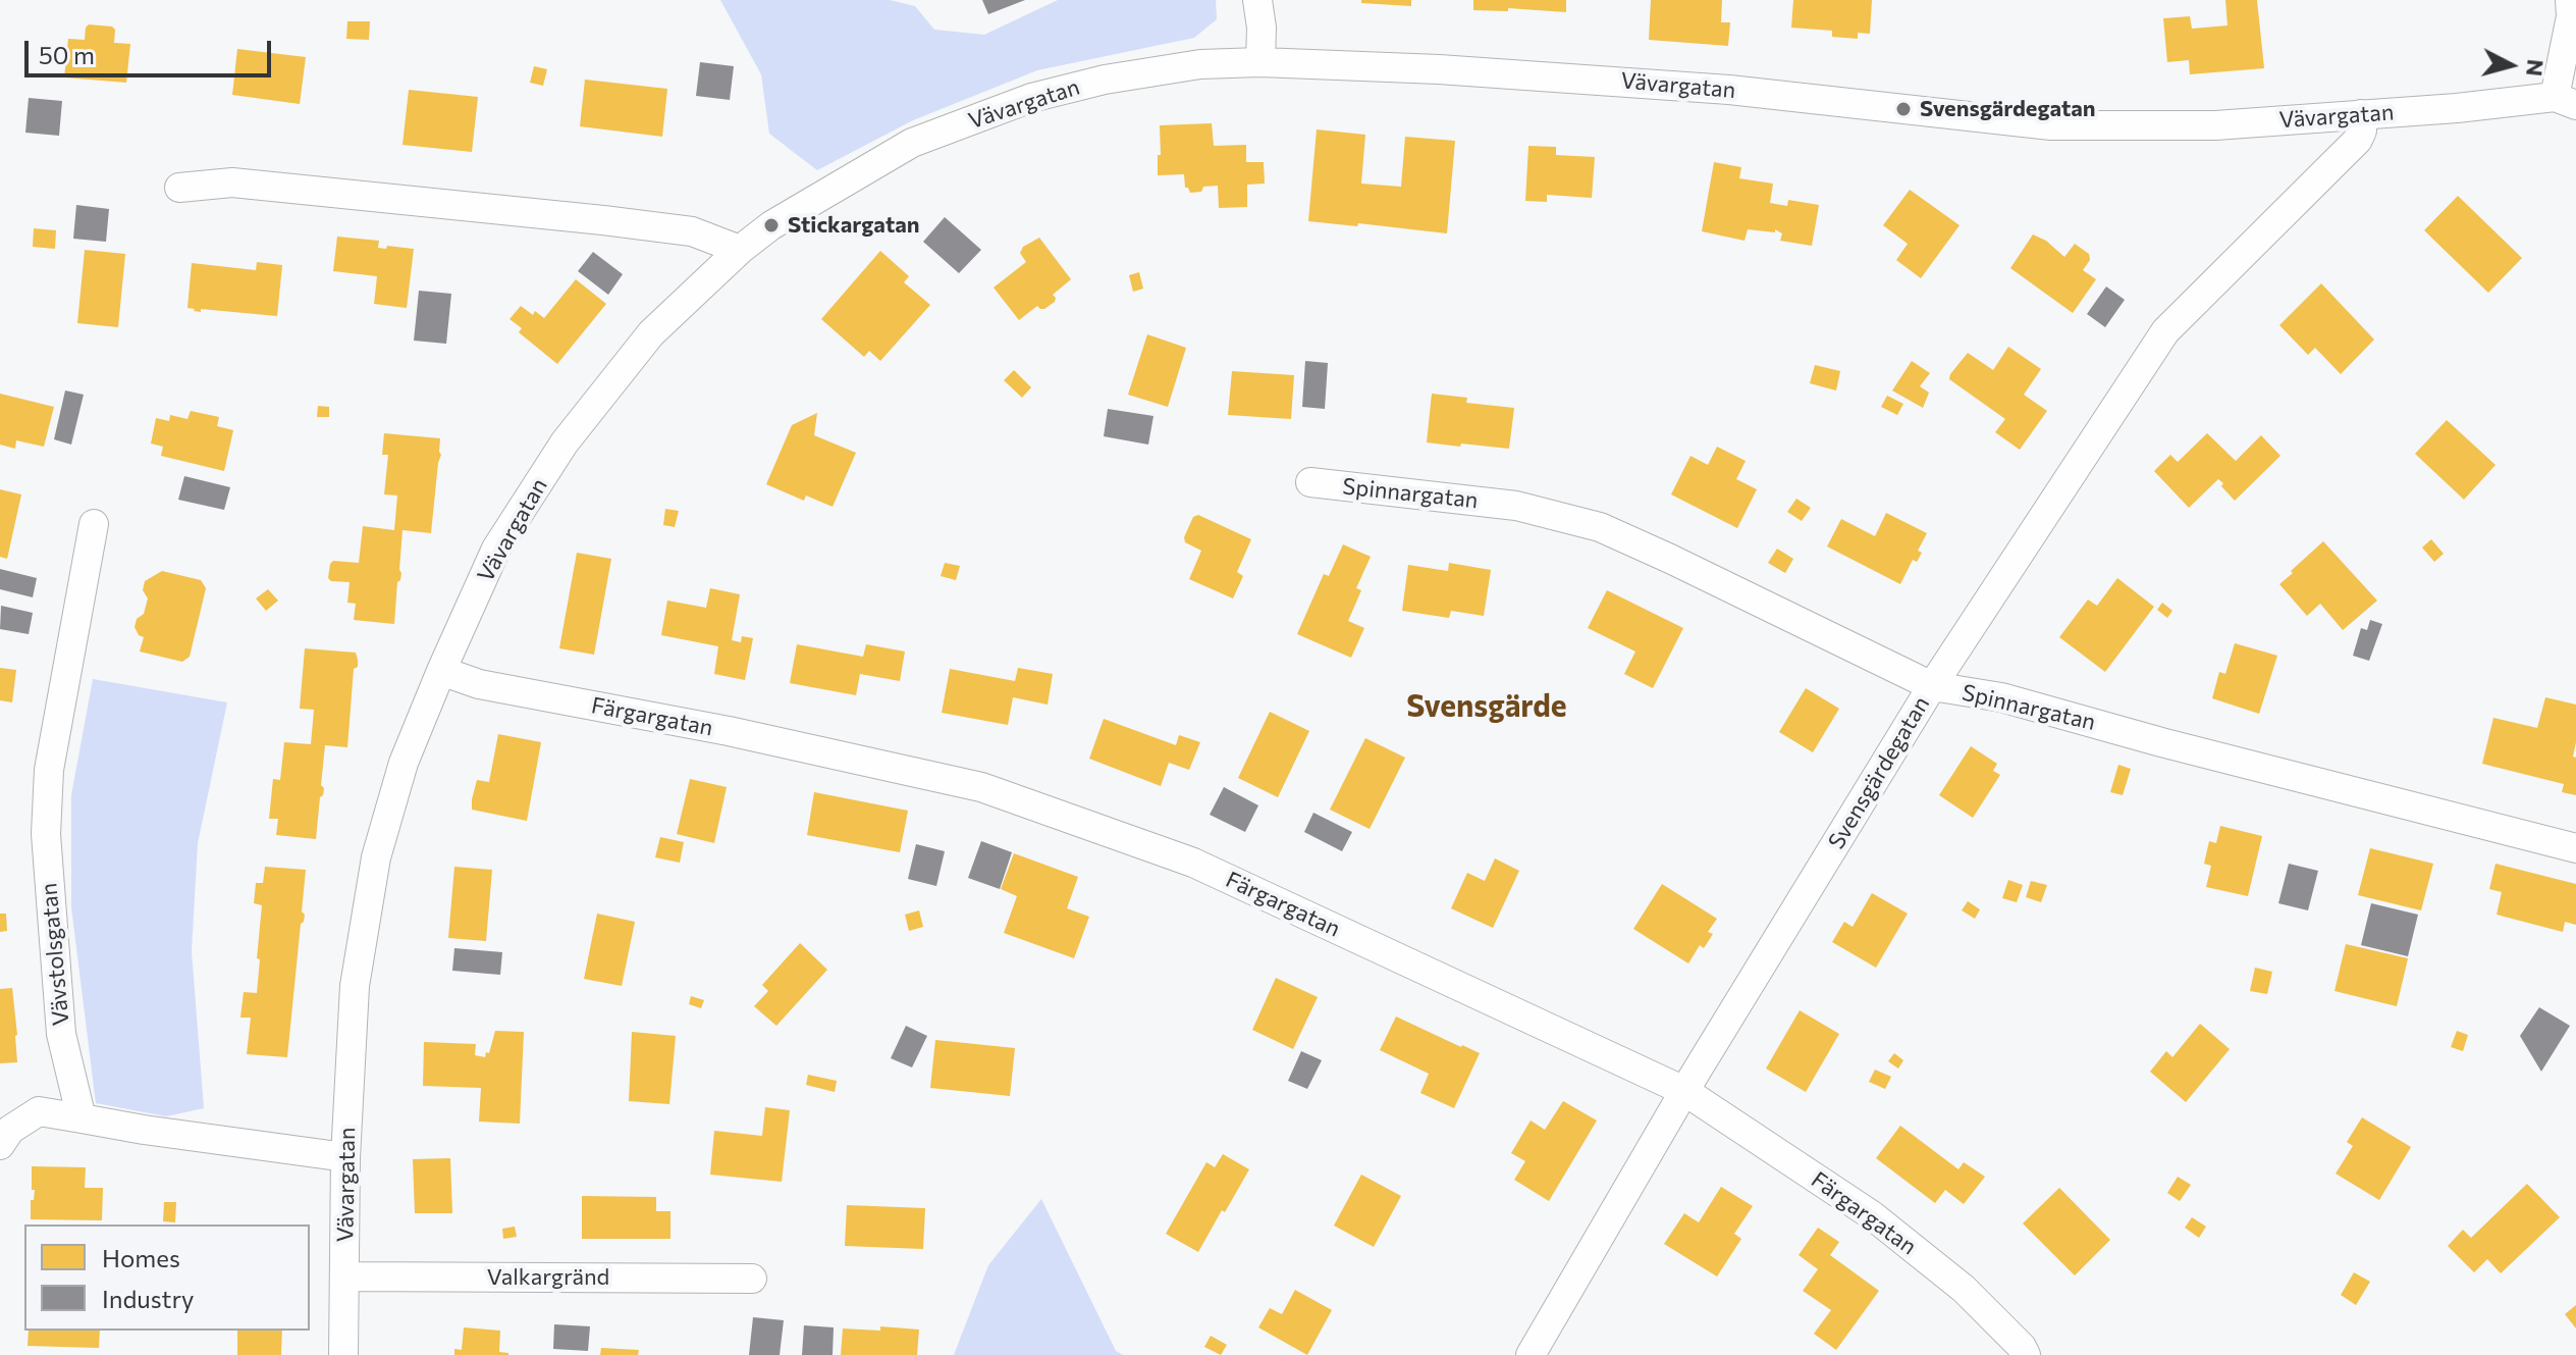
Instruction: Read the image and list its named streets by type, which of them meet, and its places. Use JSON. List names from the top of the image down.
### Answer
{
  "streets": {
    "street": [
      "Vävargatan",
      "Spinnargatan",
      "Färgargatan",
      "Svensgärdegatan",
      "Vävstolsgatan",
      "Valkargränd"
    ]
  },
  "crossings": [
    ["Vävargatan", "Färgargatan"],
    ["Vävargatan", "Svensgärdegatan"],
    ["Vävargatan", "Valkargränd"],
    ["Spinnargatan", "Svensgärdegatan"],
    ["Färgargatan", "Svensgärdegatan"]
  ],
  "districts": ["Svensgärde"],
  "places": ["Svensgärdegatan", "Stickargatan"],
  "legend": ["Homes", "Industry"],
  "scale_bar": "50 m",
  "north": "right"
}
